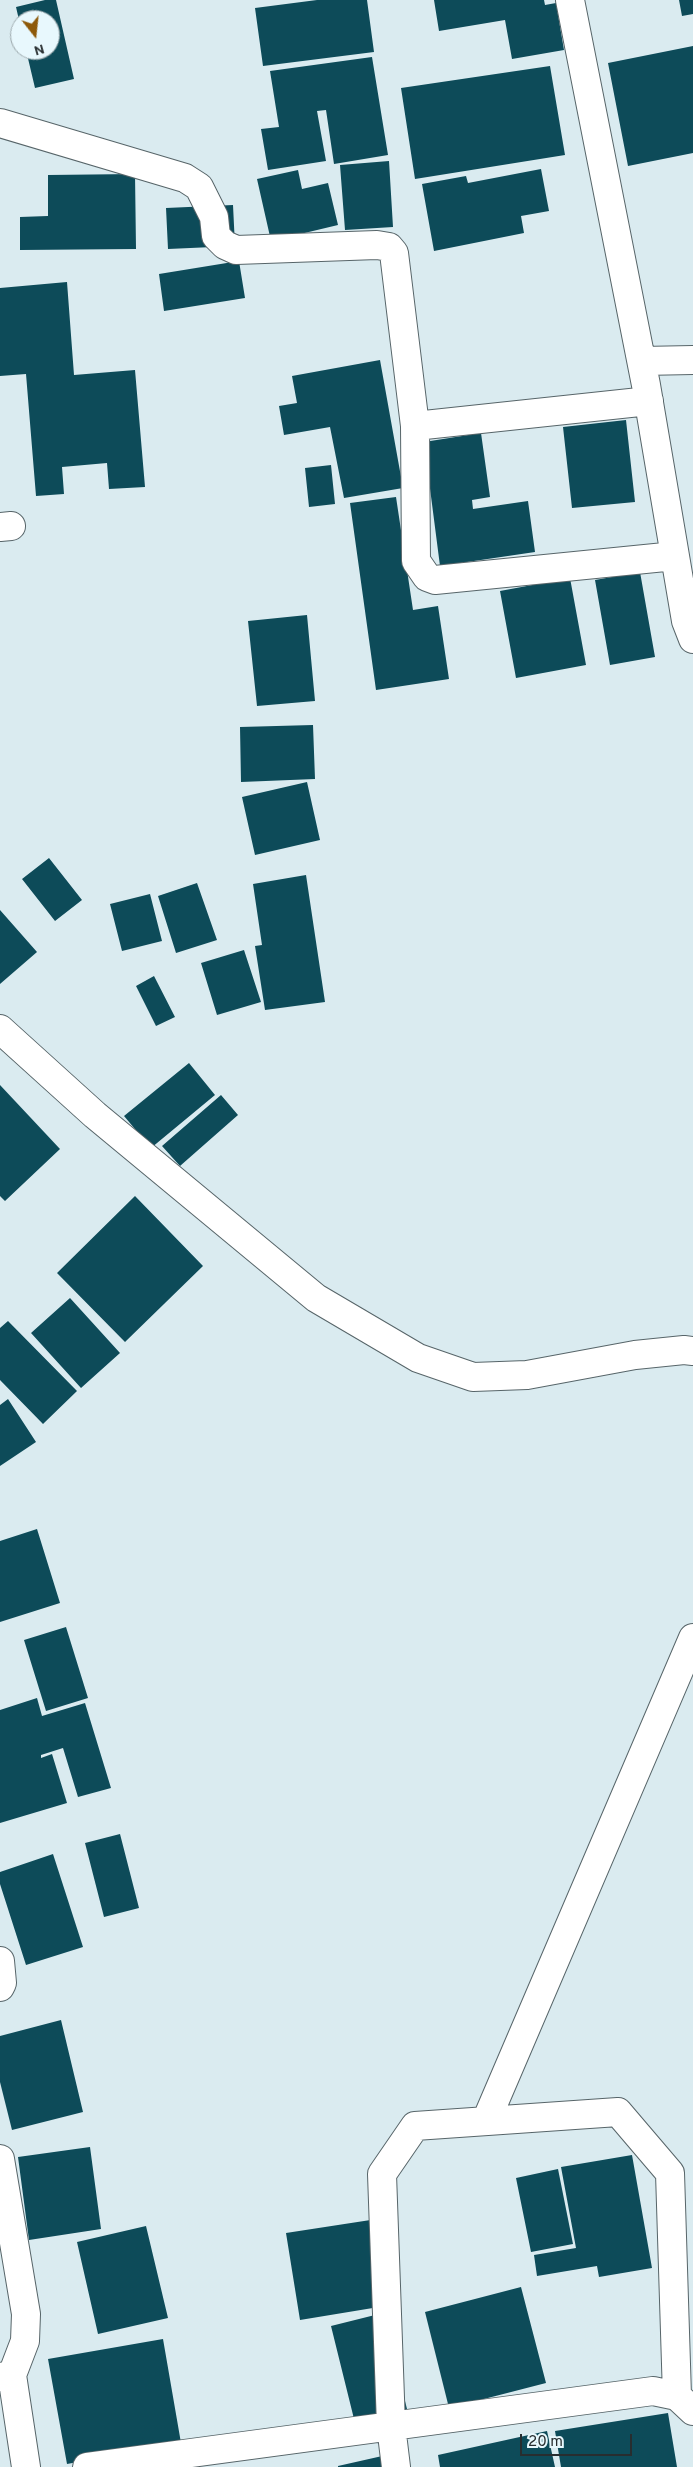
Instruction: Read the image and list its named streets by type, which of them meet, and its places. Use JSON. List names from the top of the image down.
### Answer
{
  "scale_bar": "20 m",
  "north": "bottom"
}
